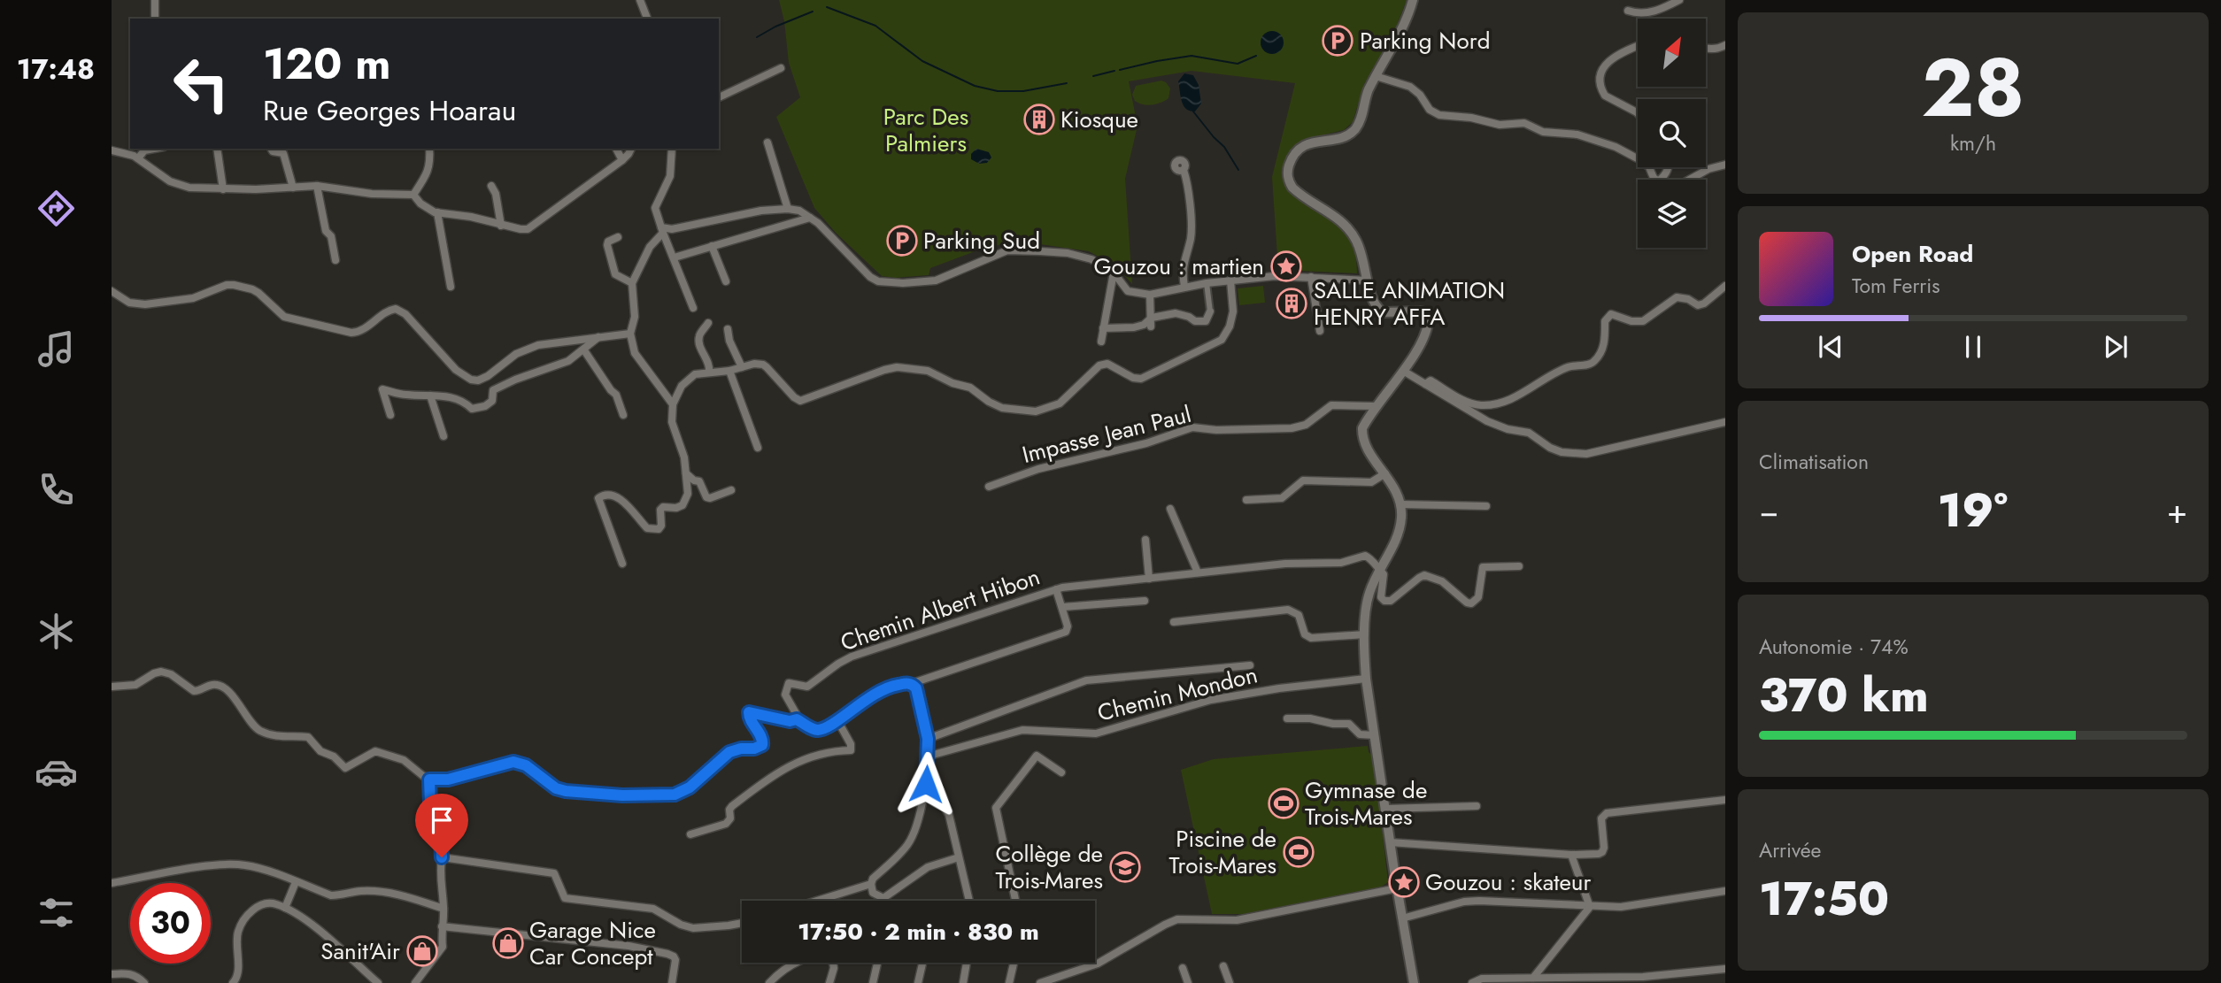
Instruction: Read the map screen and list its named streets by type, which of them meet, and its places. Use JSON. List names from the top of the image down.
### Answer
{
  "streets": {
    "street": ["Impasse Jean Paul", "Chemin Albert Hibon", "Chemin Mondon"]
  },
  "parks": ["Parc Des Palmiers"],
  "places": {
    "parking": ["Parking Nord", "Parking Sud"],
    "building": ["Kiosque", "SALLE ANIMATION HENRY AFFA"],
    "place": ["Gouzou : martien", "Gouzou : skateur"],
    "sports": ["Gymnase de Trois-Mares", "Piscine de Trois-Mares"],
    "school or university": ["Collège de Trois-Mares"],
    "shop": ["Garage Nice Car Concept", "Sanit'Air"]
  },
  "north": "top right",
  "page": {
    "tabs": "17:48",
    "tile": [
      ["28", "km/h"],
      "Climatisation",
      ["Autonomie · 74%", "370 km"],
      ["Arrivée", "17:50"]
    ],
    "turn": ["120 m", "Rue Georges Hoarau"],
    "song": ["Open Road", "Tom Ferris"],
    "heat": ["−", "19°", "+"],
    "limit": "30",
    "trip": "17:50 · 2 min · 830 m"
  }
}
